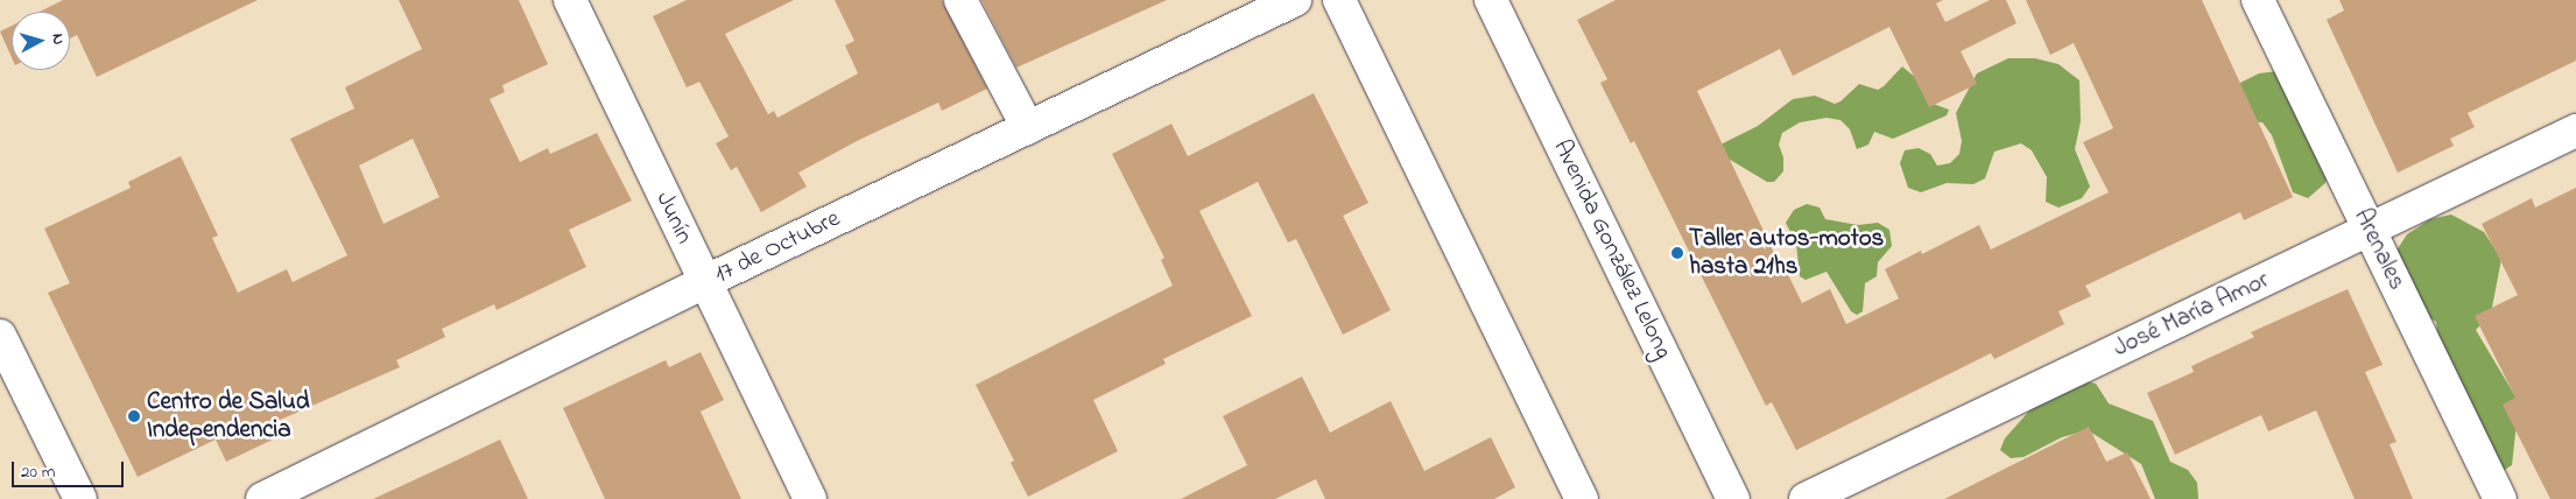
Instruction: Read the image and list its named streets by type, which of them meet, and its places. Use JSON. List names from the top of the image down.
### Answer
{
  "streets": {
    "street": [
      "Junín",
      "17 de Octubre",
      "Avenida González Lelong",
      "Arenales",
      "José María Amor"
    ]
  },
  "crossings": [
    ["Junín", "17 de Octubre"],
    ["Arenales", "José María Amor"]
  ],
  "places": ["Taller autos-motos hasta 21hs", "Centro de Salud Independencia"],
  "scale_bar": "20 m",
  "north": "right"
}
